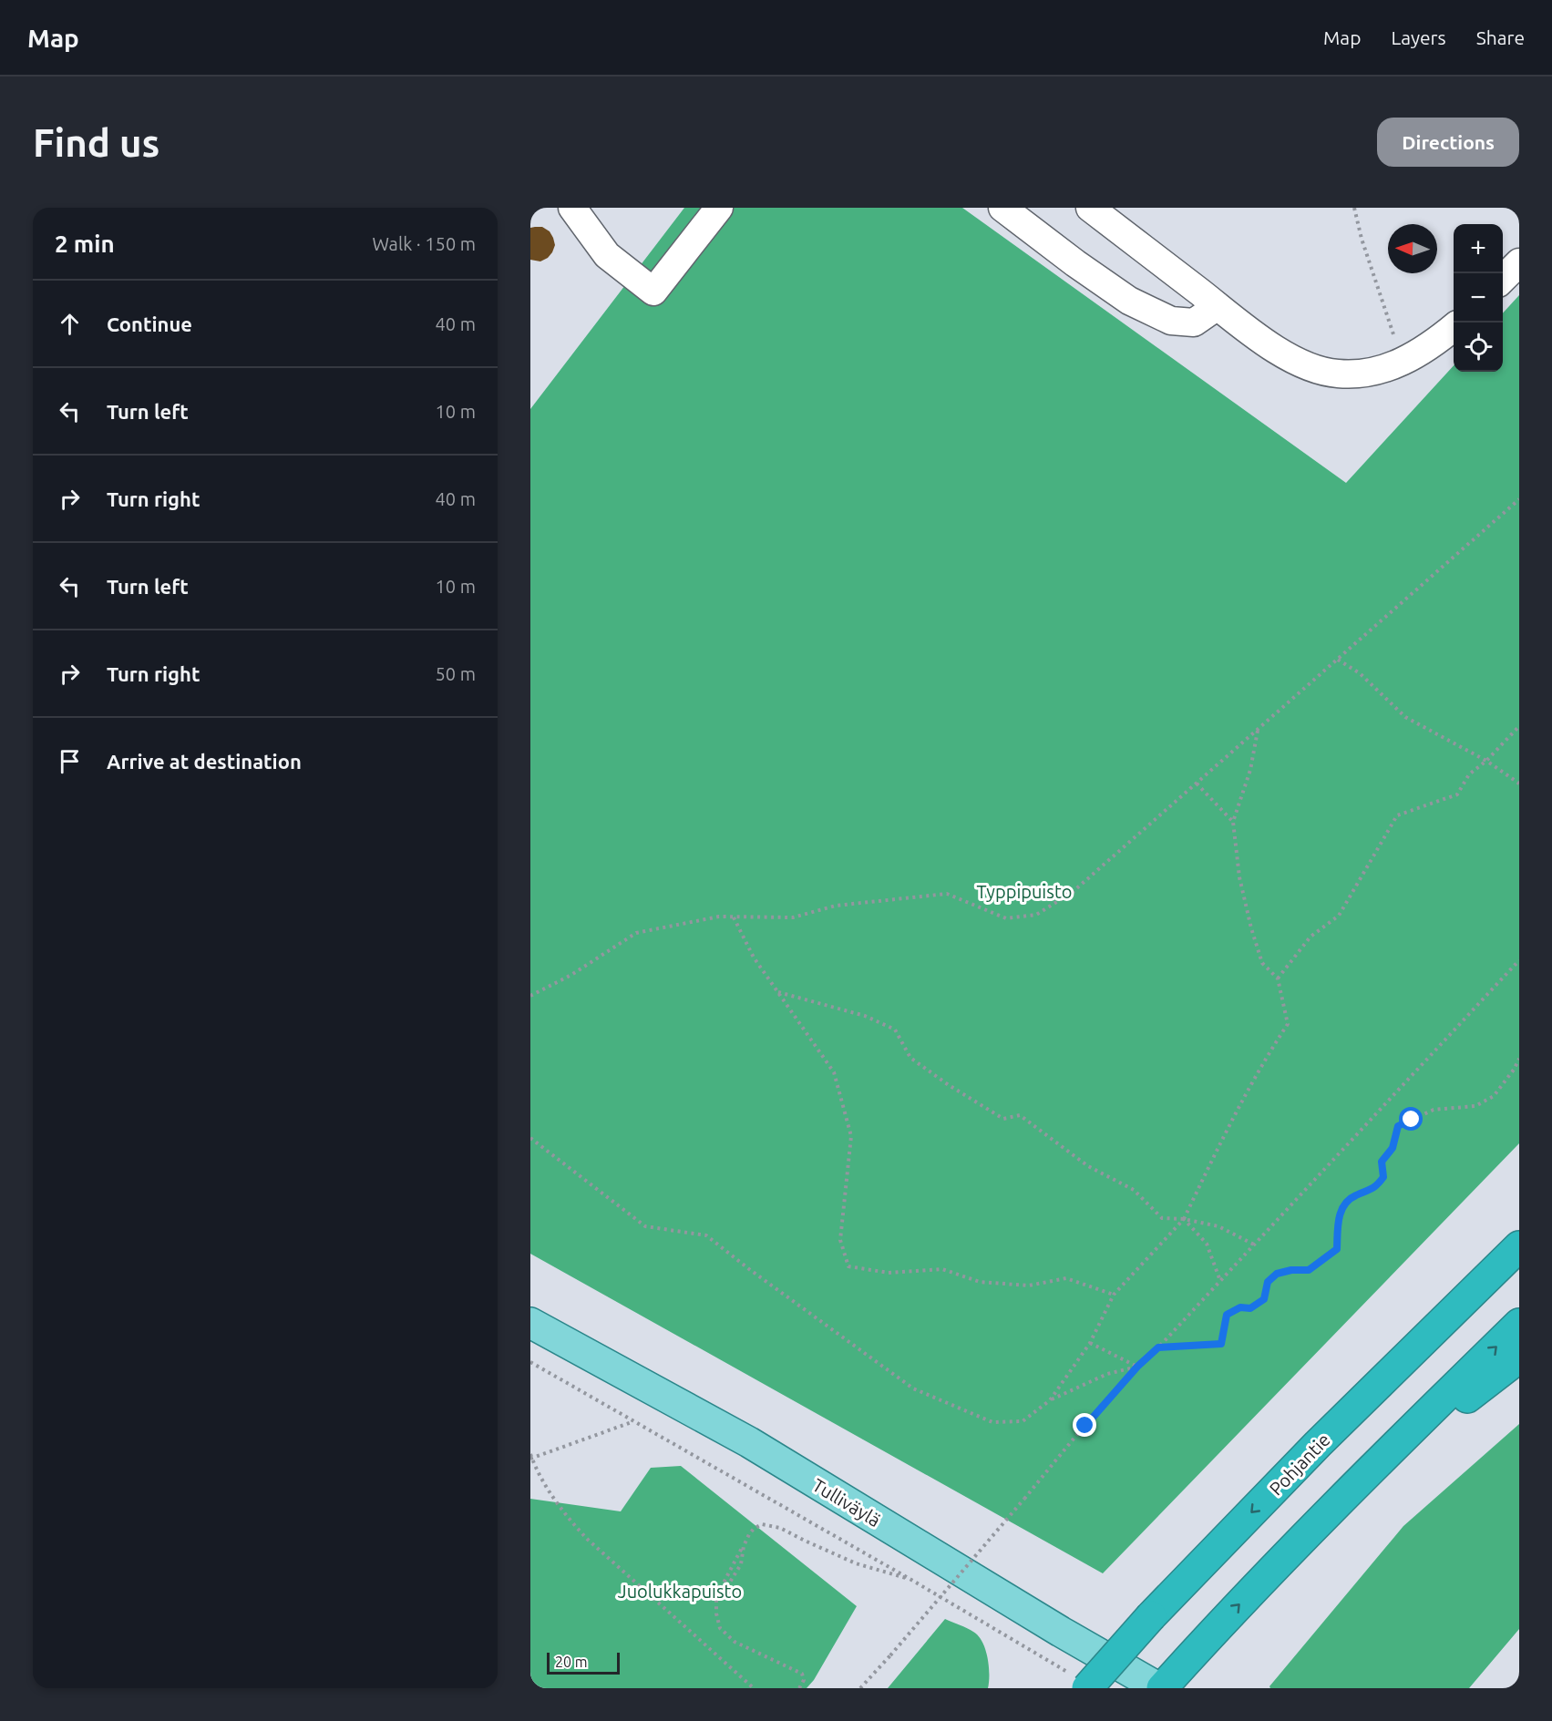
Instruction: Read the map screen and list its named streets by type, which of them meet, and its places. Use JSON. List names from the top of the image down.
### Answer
{
  "streets": {
    "highway": ["Pohjantie"],
    "main road": ["Tulliväylä"]
  },
  "parks": ["Typpipuisto", "Juolukkapuisto"],
  "scale_bar": "20 m",
  "north": "left",
  "page": {
    "header": "Map",
    "nav": ["Map", "Layers", "Share"],
    "buttons": "Directions",
    "title": "Find us",
    "heading": ["2 min", "Walk · 150 m"],
    "map_buttons": ["+", "−"],
    "list": [
      ["Continue", "40 m"],
      ["Turn left", "10 m"],
      ["Turn right", "40 m"],
      ["Turn left", "10 m"],
      ["Turn right", "50 m"],
      "Arrive at destination"
    ],
    "scale": "20 m"
  }
}
